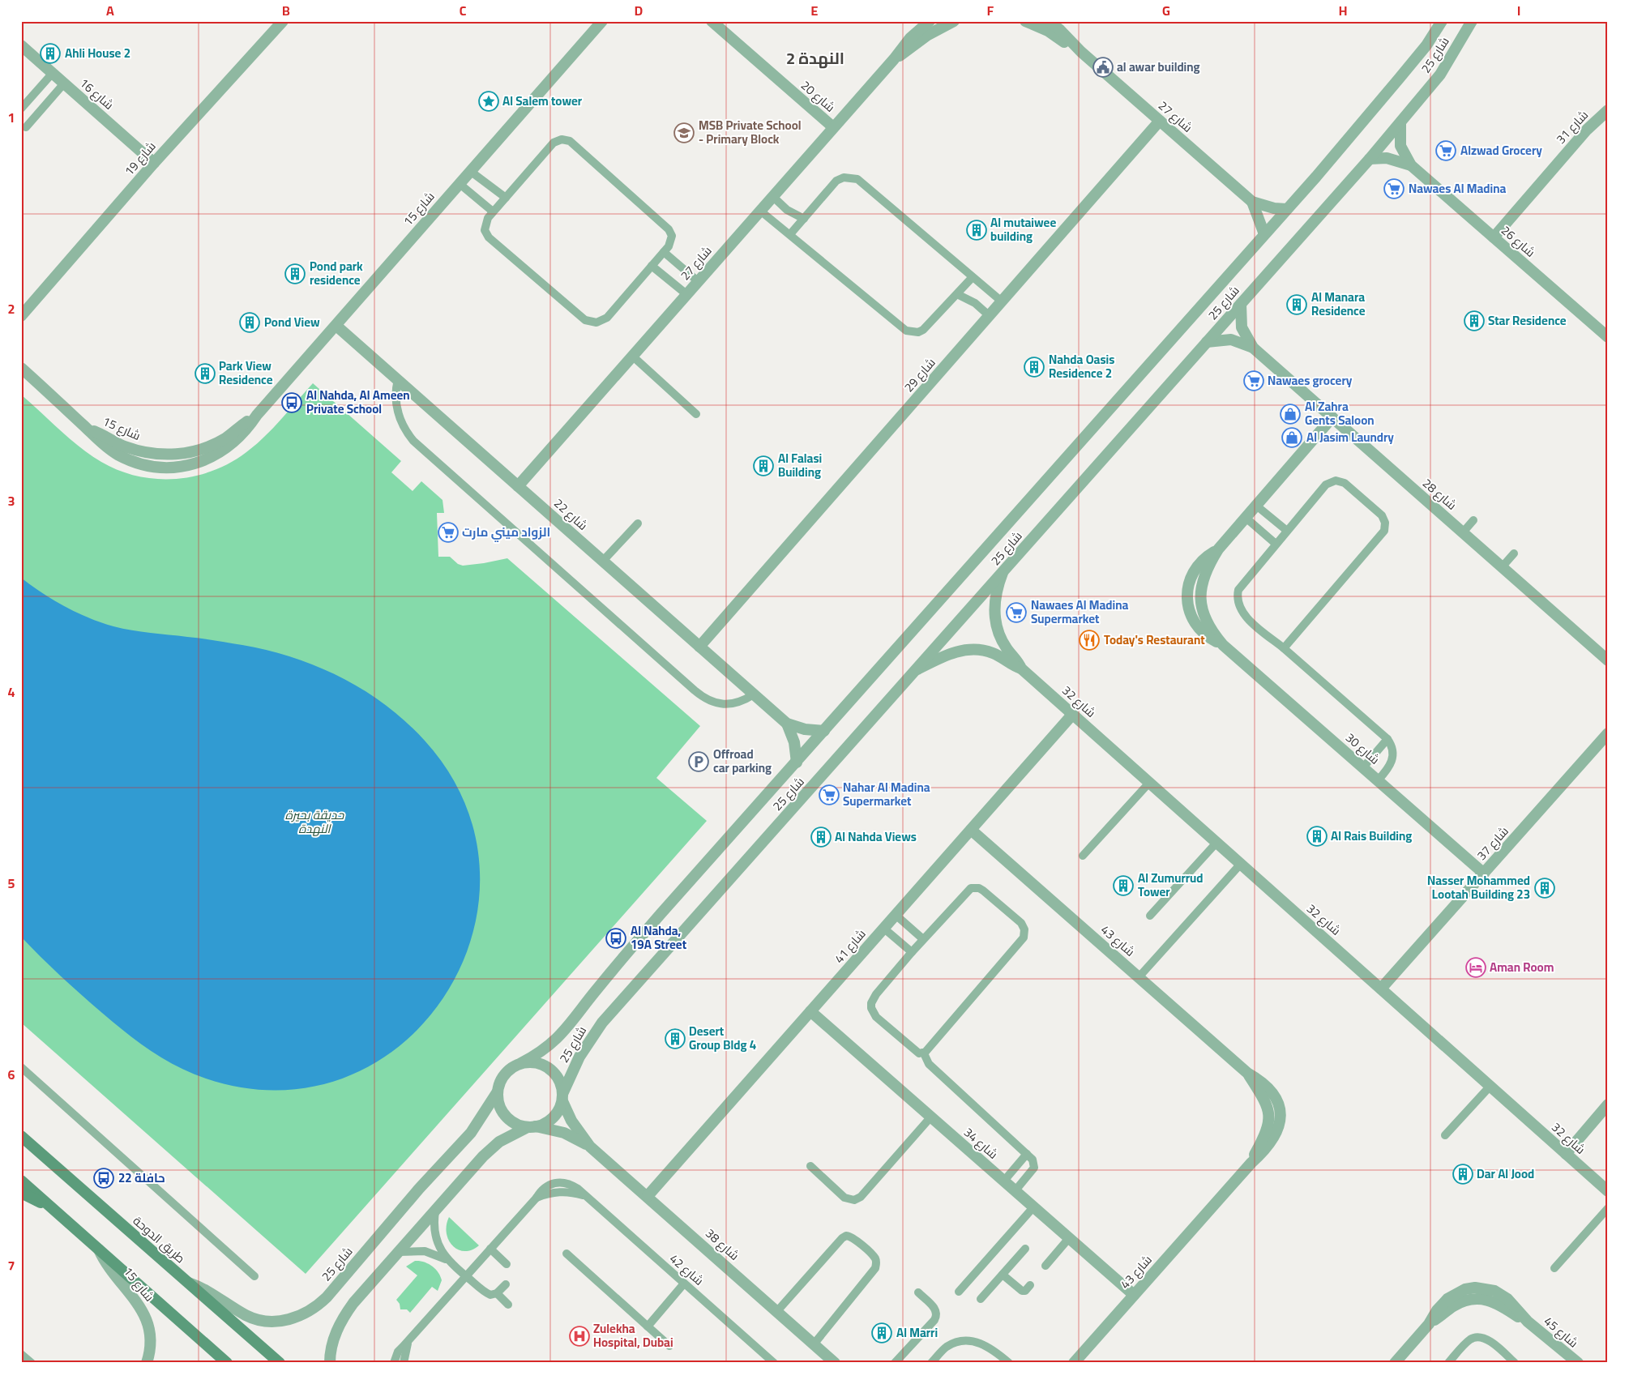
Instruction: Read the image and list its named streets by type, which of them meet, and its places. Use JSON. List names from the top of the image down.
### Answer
{
  "streets": {
    "main road": ["طريق الدوحة"],
    "street": [
      "شارع 25",
      "شارع 16",
      "شارع 20",
      "شارع 27",
      "شارع 31",
      "شارع 19",
      "شارع 15",
      "شارع 26",
      "شارع 29",
      "شارع 28",
      "شارع 22",
      "شارع 32",
      "شارع 30",
      "شارع 37",
      "شارع 43",
      "شارع 41",
      "شارع 34",
      "شارع 38",
      "شارع 45"
    ],
    "lane": ["شارع 42"]
  },
  "crossings": [
    ["شارع 25", "شارع 27"],
    ["شارع 25", "شارع 26"],
    ["شارع 25", "شارع 28"],
    ["شارع 25", "شارع 22"],
    ["شارع 25", "شارع 32"],
    ["شارع 25", "طريق الدوحة"],
    ["شارع 25", "شارع 38"],
    ["شارع 16", "شارع 19"],
    ["شارع 20", "شارع 27"],
    ["شارع 27", "شارع 29"],
    ["شارع 27", "شارع 22"],
    ["شارع 31", "شارع 26"],
    ["شارع 15", "شارع 22"],
    ["شارع 29", "شارع 22"],
    ["شارع 28", "شارع 30"],
    ["شارع 32", "شارع 37"],
    ["شارع 32", "شارع 41"],
    ["شارع 30", "شارع 37"],
    ["شارع 43", "شارع 41"],
    ["شارع 43", "شارع 34"],
    ["شارع 41", "شارع 34"],
    ["شارع 41", "شارع 38"]
  ],
  "districts": ["النهدة 2"],
  "parks": ["حديقة بحيرة النهدة"],
  "places": {
    "building": [
      "Ahli House 2",
      "Al mutaiwee building",
      "Pond park residence",
      "Al Manara Residence",
      "Star Residence",
      "Pond View",
      "Nahda Oasis Residence 2",
      "Park View Residence",
      "Al Falasi Building",
      "Al Rais Building",
      "Al Nahda Views",
      "Al Zumurrud Tower",
      "Nasser Mohammed Lootah Building 23",
      "Desert Group Bldg 4",
      "Dar Al Jood",
      "Al Marri"
    ],
    "public building": ["al awar building"],
    "place": ["Al Salem tower"],
    "school or university": ["MSB Private School - Primary Block"],
    "supermarket": [
      "Alzwad Grocery",
      "Nawaes Al Madina",
      "Nawaes grocery",
      "الزواد ميني مارت",
      "Nawaes Al Madina Supermarket",
      "Nahar Al Madina Supermarket"
    ],
    "bus stop": ["Al Nahda, Al Ameen Private School", "Al Nahda, 19A Street", "حافلة 22"],
    "shop": ["Al Zahra Gents Saloon", "Al Jasim Laundry"],
    "restaurant": ["Today's Restaurant"],
    "parking": ["Offroad car parking"],
    "hotel": ["Aman Room"],
    "hospital": ["Zulekha Hospital, Dubai"]
  },
  "grid": {
    "columns": [
      "A",
      "B",
      "C",
      "D",
      "E",
      "F",
      "G",
      "H",
      "I"
    ],
    "rows": [
      "1",
      "2",
      "3",
      "4",
      "5",
      "6",
      "7"
    ]
  }
}
